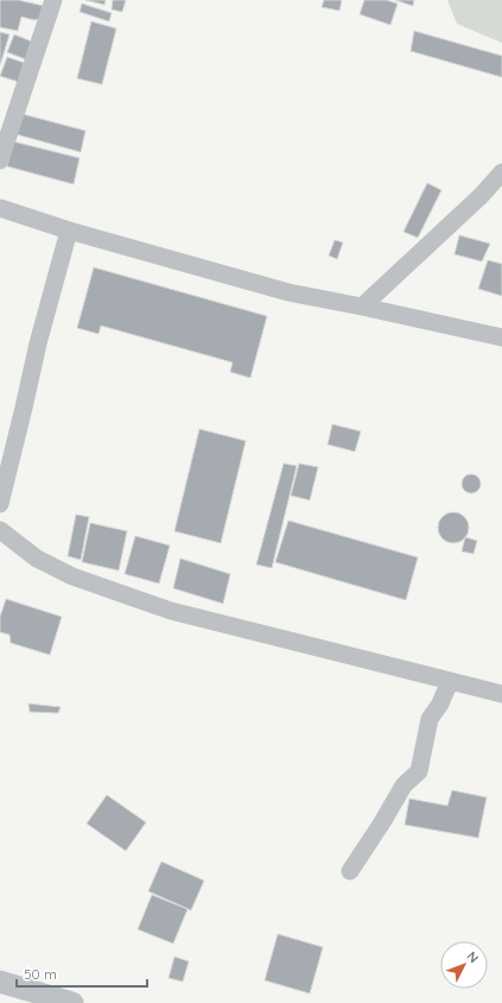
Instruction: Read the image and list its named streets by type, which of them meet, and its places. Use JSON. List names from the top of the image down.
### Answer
{
  "scale_bar": "50 m",
  "north": "top right"
}
